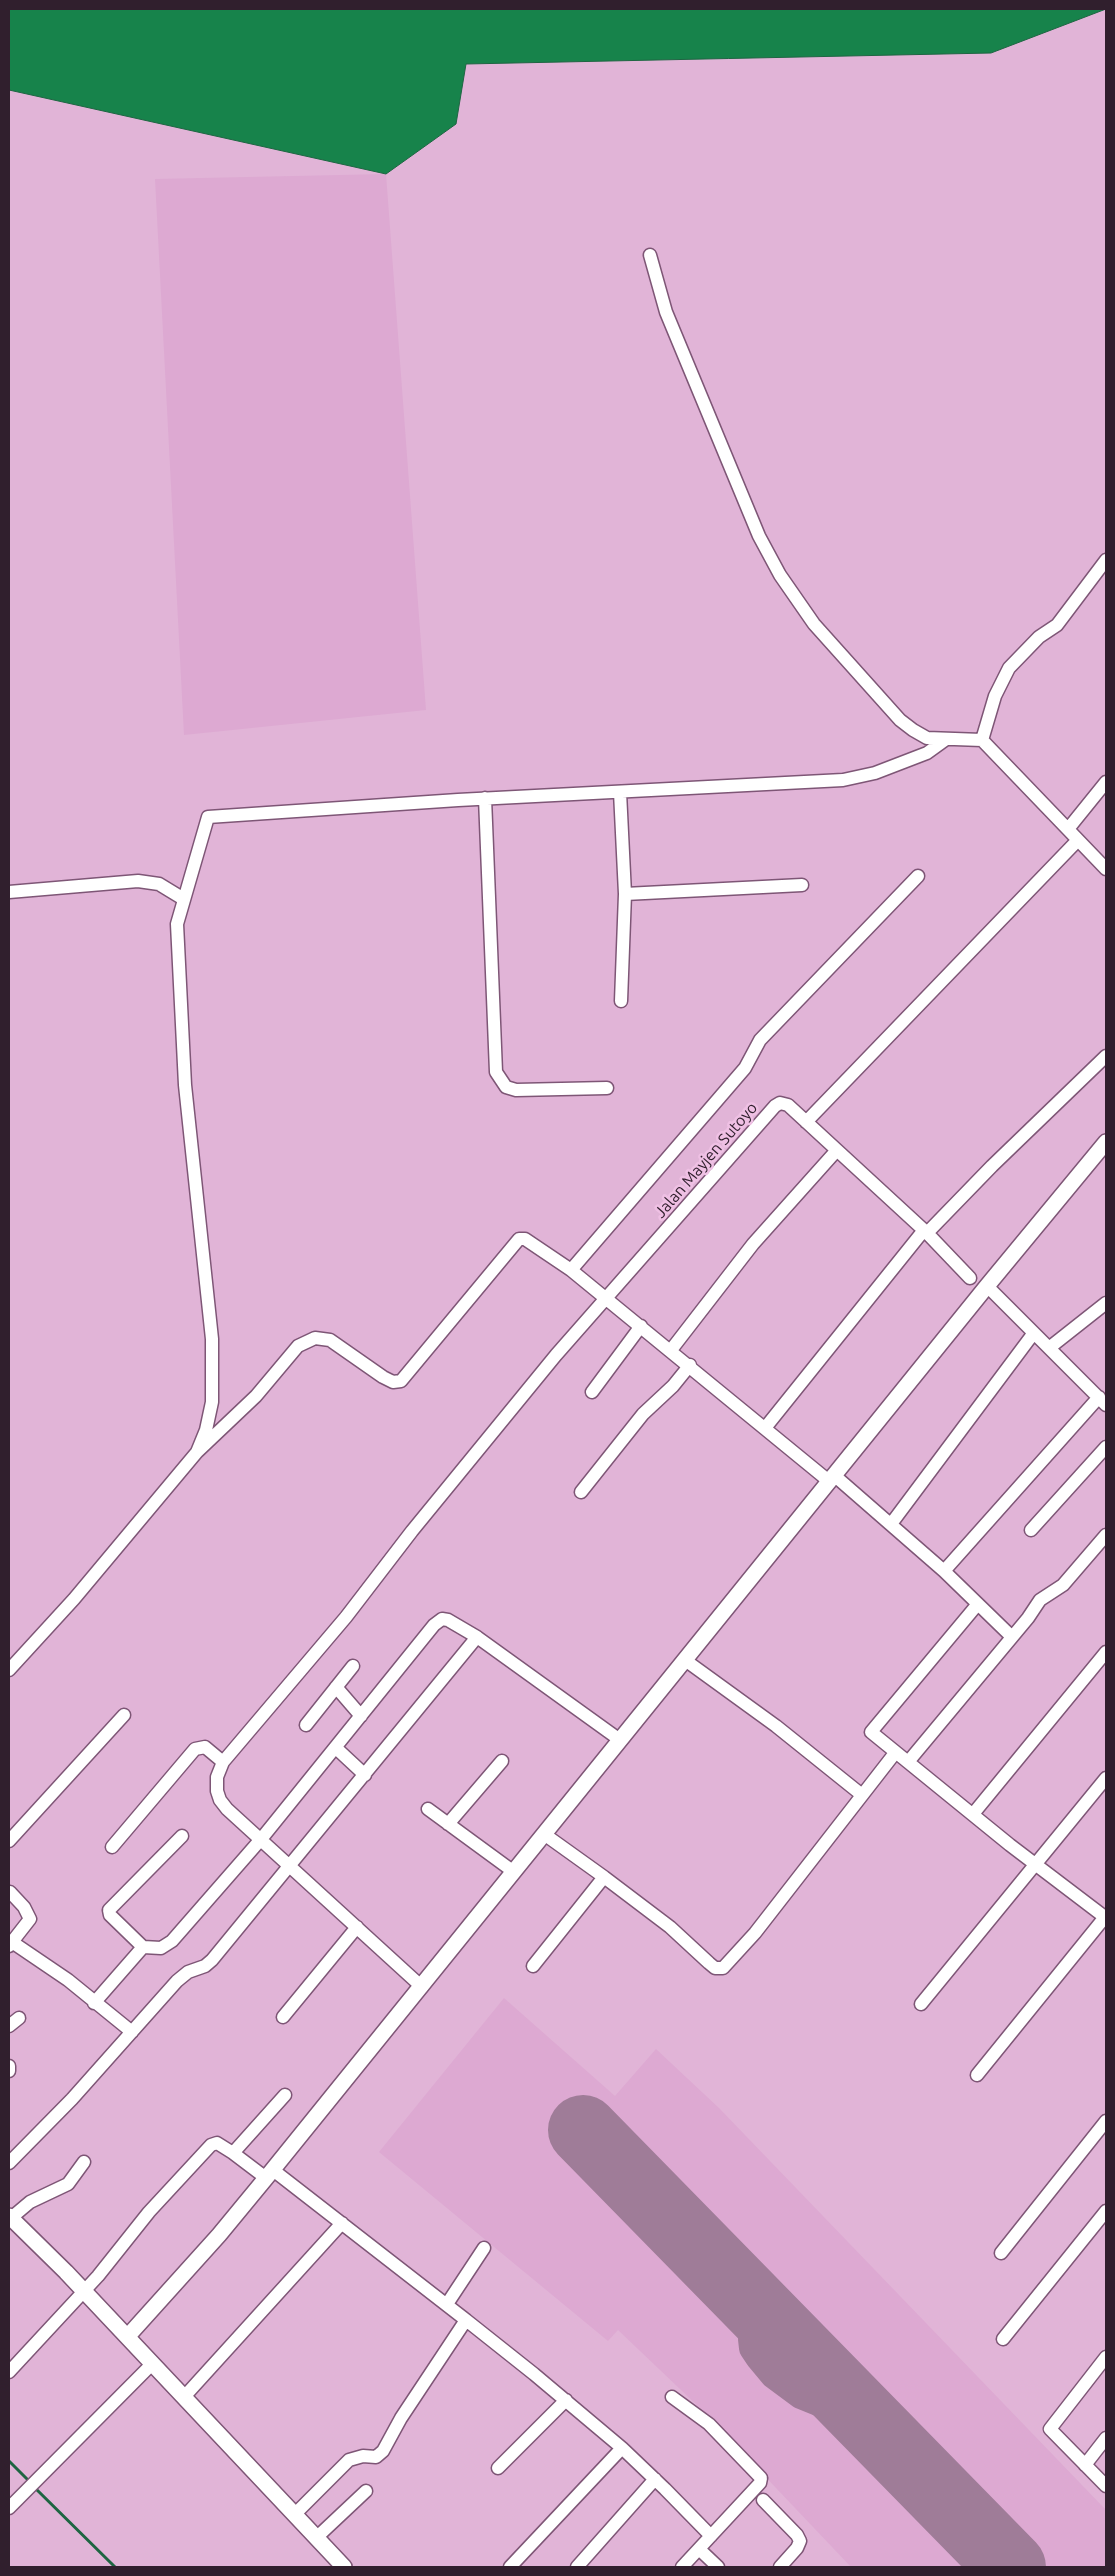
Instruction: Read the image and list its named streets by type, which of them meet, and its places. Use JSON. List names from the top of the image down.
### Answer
{
  "streets": {
    "street": ["Jalan Mayjen Sutoyo"]
  }
}
